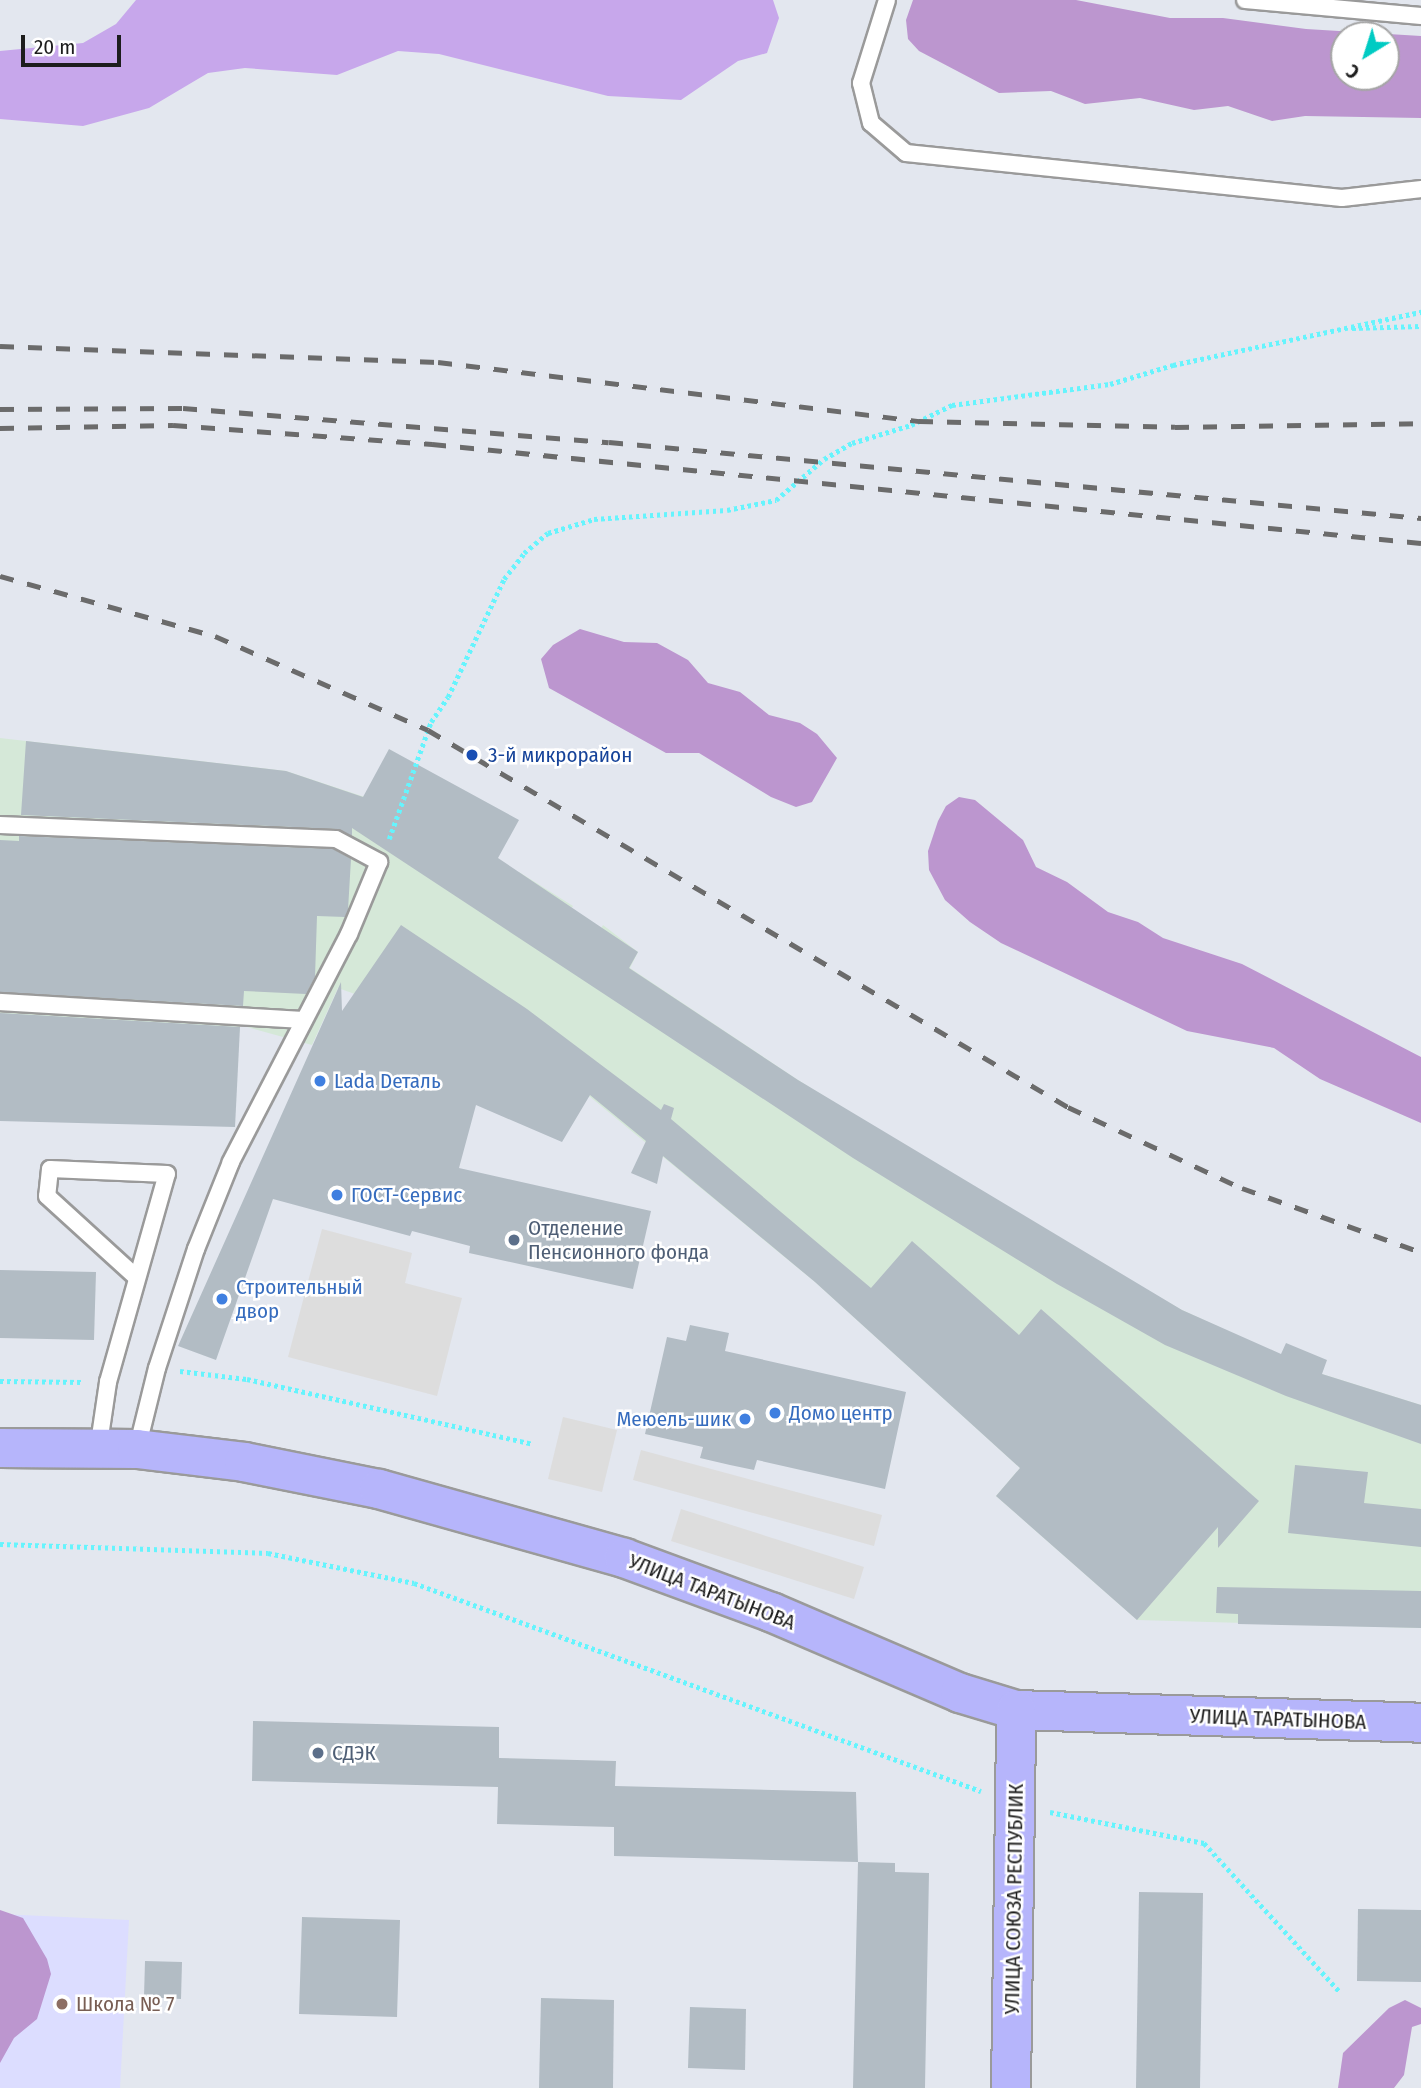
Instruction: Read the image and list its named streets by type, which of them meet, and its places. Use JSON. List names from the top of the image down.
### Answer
{
  "streets": {
    "street": ["УЛИЦА ТАРАТЫНОВА", "УЛИЦА СОЮЗА РЕСПУБЛИК"]
  },
  "crossings": [
    ["УЛИЦА ТАРАТЫНОВА", "УЛИЦА СОЮЗА РЕСПУБЛИК"]
  ],
  "places": [
    "3-й микрорайон",
    "Lada Dеталь",
    "ГОСТ-Сервис",
    "Отделение Пенсионного фонда",
    "Строительный двор",
    "Домо центр",
    "Меюель-шик",
    "СДЭК",
    "Школа № 7"
  ],
  "scale_bar": "20 m",
  "north": "bottom left"
}
